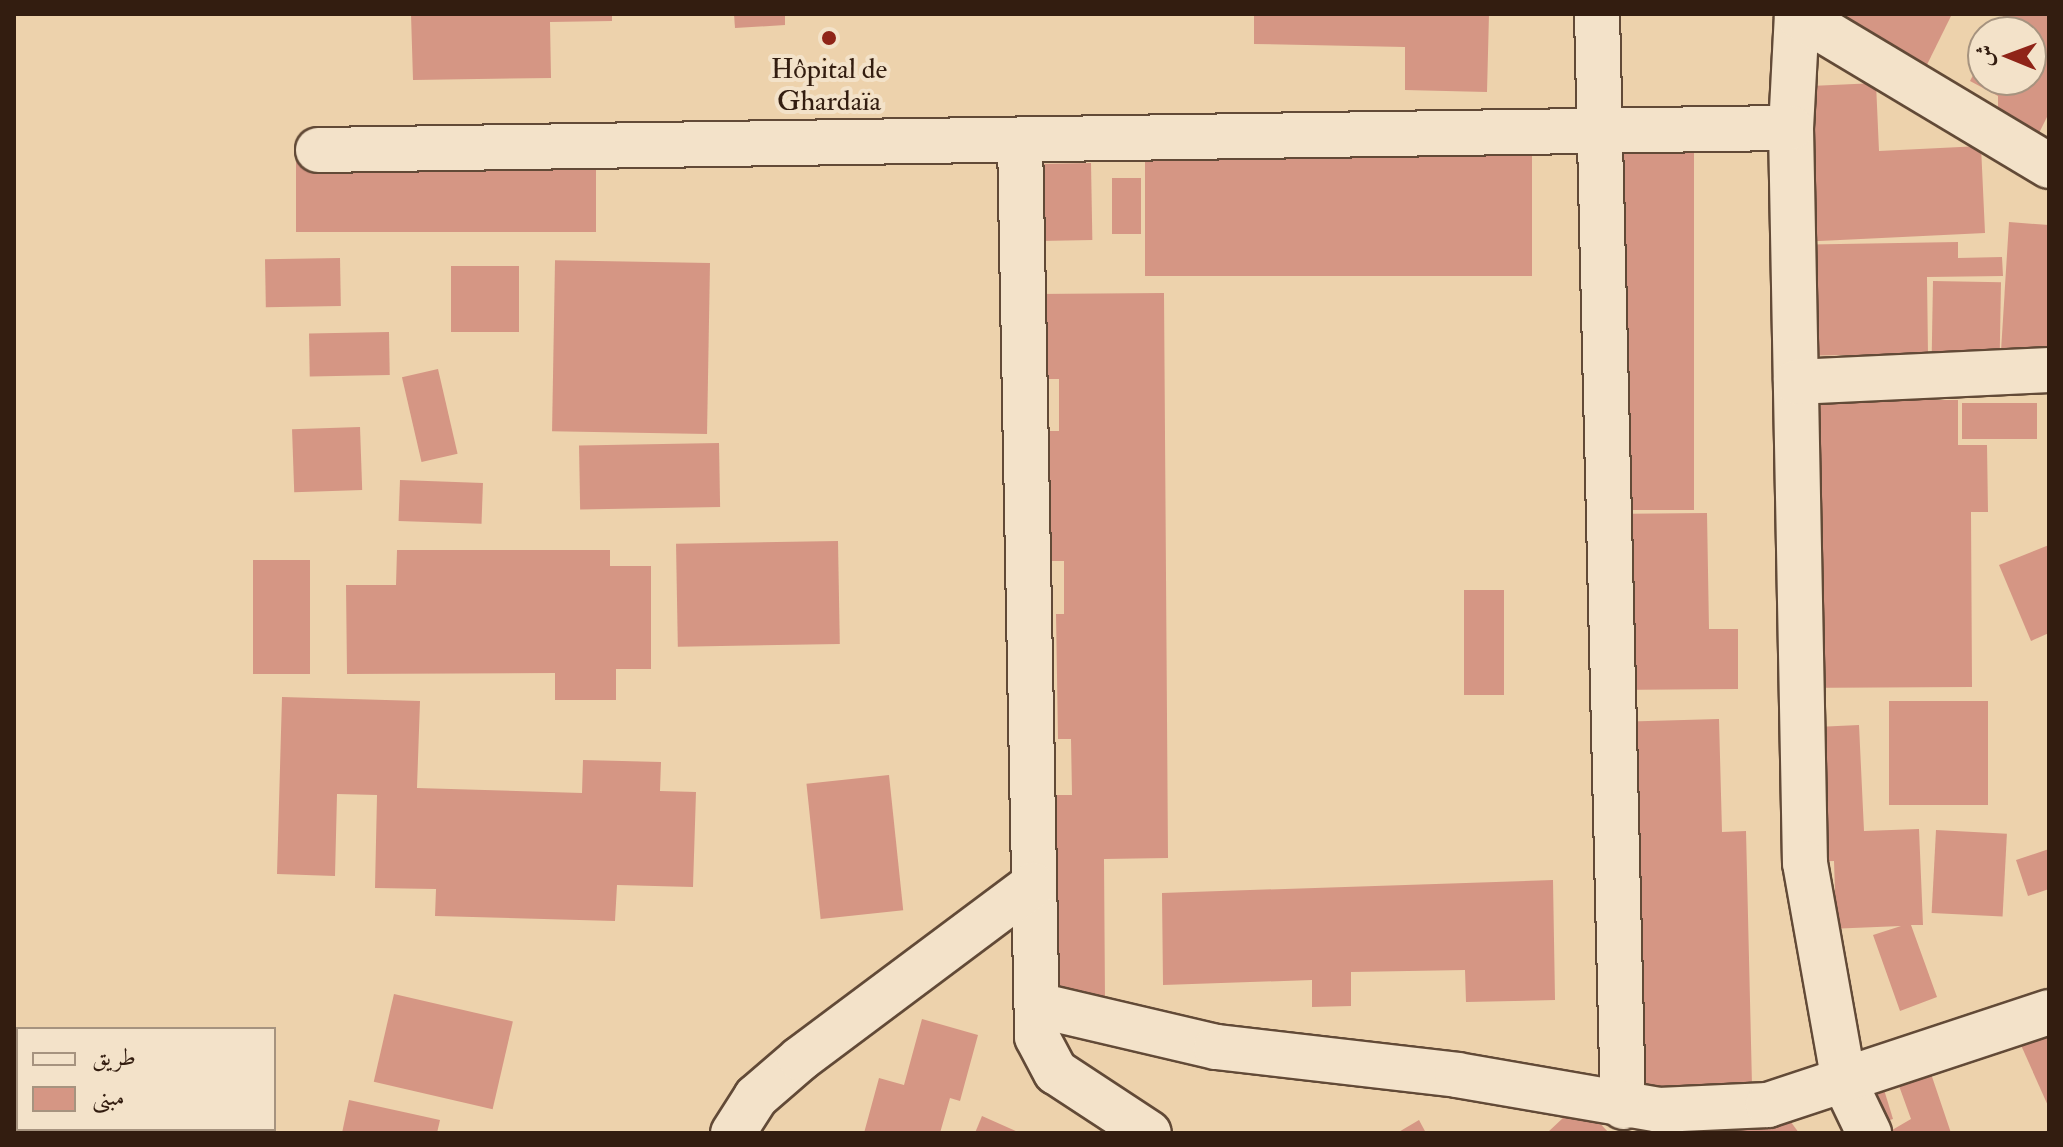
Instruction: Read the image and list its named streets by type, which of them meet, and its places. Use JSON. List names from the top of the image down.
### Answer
{
  "places": ["Hôpital de Ghardaïa"],
  "legend": ["طريق", "مبنى"],
  "north": "left"
}
